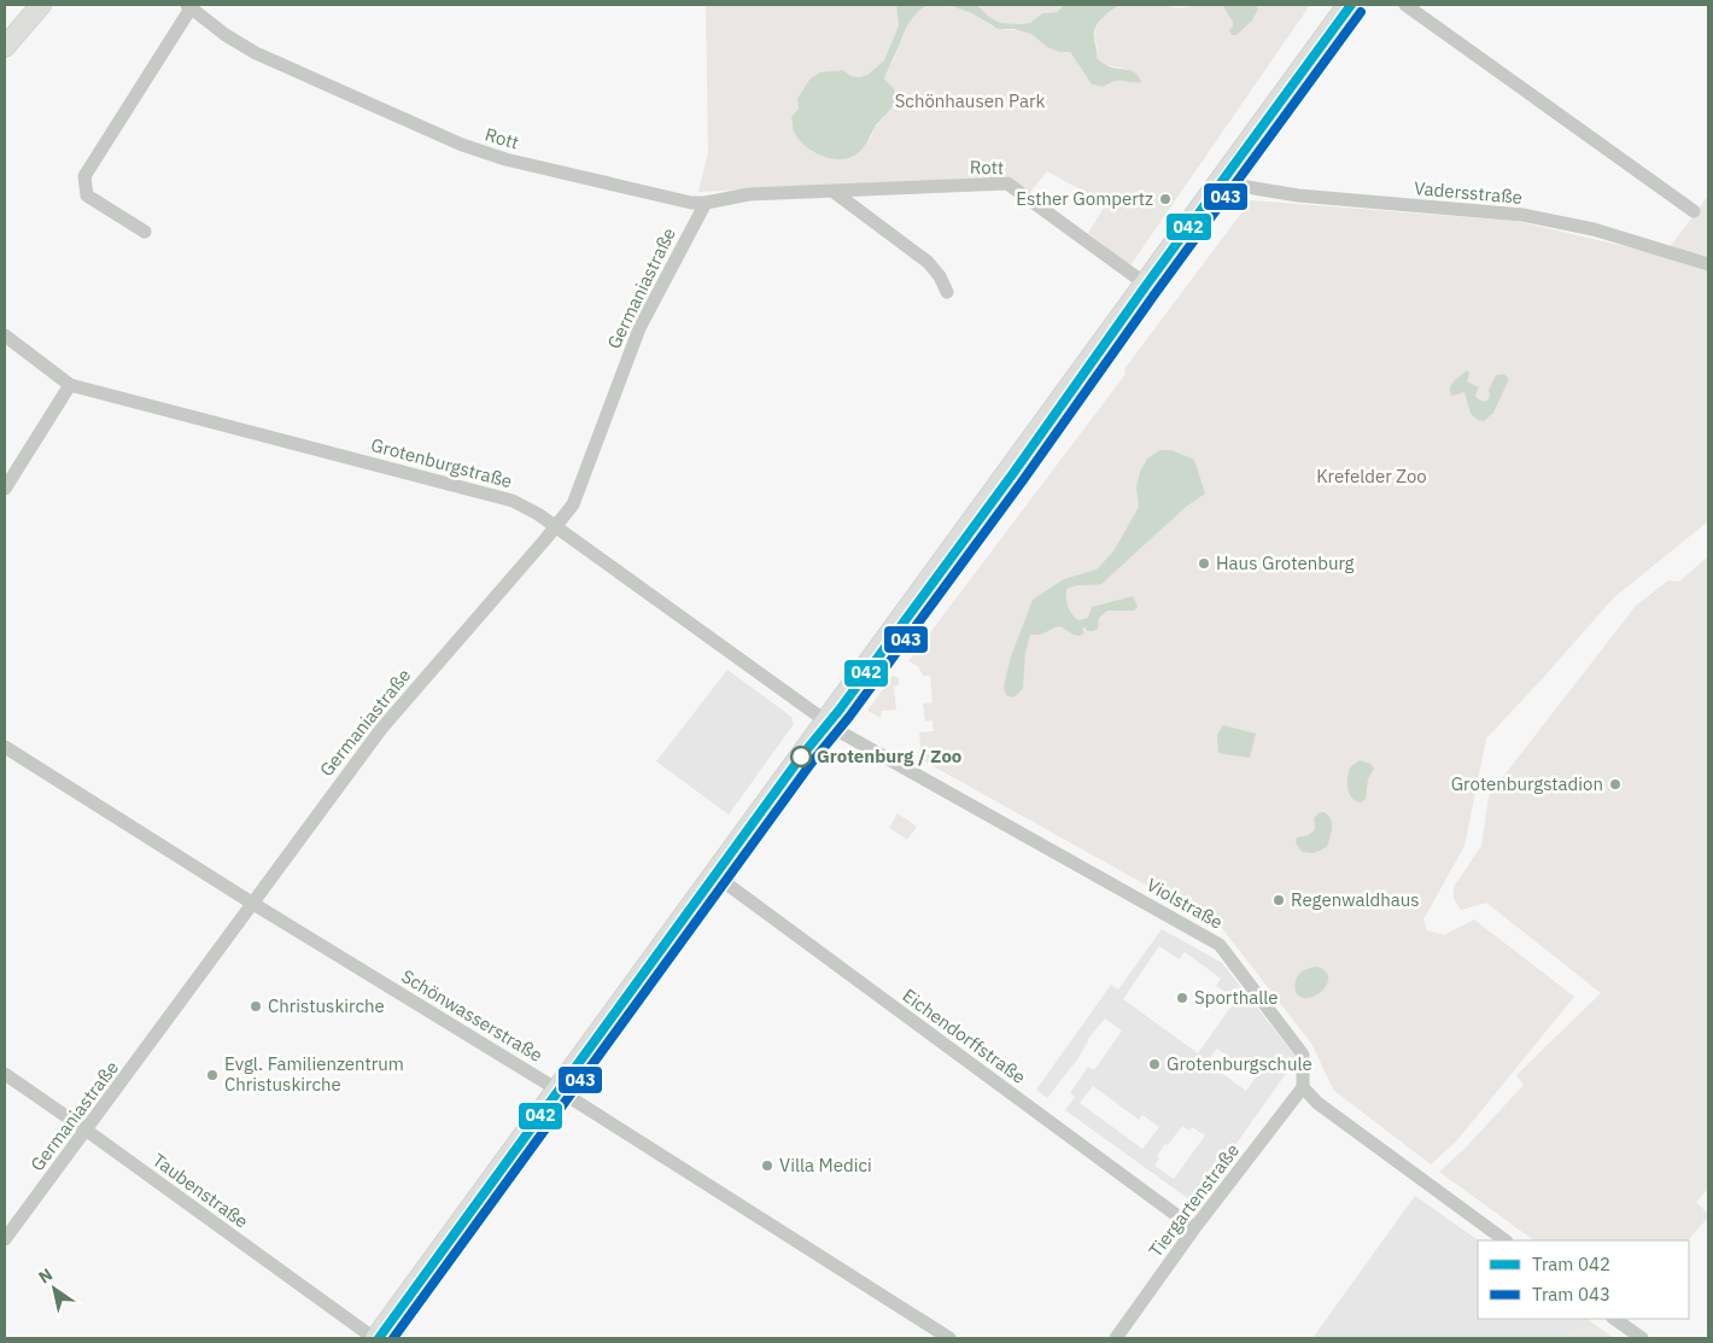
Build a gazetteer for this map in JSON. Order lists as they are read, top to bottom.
{
  "streets": {
    "street": [
      "Rott",
      "Vadersstraße",
      "Germaniastraße",
      "Grotenburgstraße",
      "Violstraße",
      "Schönwasserstraße",
      "Eichendorffstraße",
      "Taubenstraße",
      "Tiergartenstraße"
    ]
  },
  "crossings": [
    ["Rott", "Germaniastraße"],
    ["Germaniastraße", "Grotenburgstraße"],
    ["Germaniastraße", "Schönwasserstraße"],
    ["Germaniastraße", "Taubenstraße"],
    ["Grotenburgstraße", "Violstraße"],
    ["Violstraße", "Tiergartenstraße"],
    ["Eichendorffstraße", "Tiergartenstraße"]
  ],
  "parks": ["Schönhausen Park", "Krefelder Zoo"],
  "places": [
    "Esther Gompertz",
    "Haus Grotenburg",
    "Grotenburg / Zoo",
    "Grotenburgstadion",
    "Regenwaldhaus",
    "Sporthalle",
    "Christuskirche",
    "Grotenburgschule",
    "Evgl. Familienzentrum Christuskirche",
    "Villa Medici"
  ],
  "lines": ["tram line 042", "tram line 043"],
  "legend": ["Tram 042", "Tram 043"],
  "north": "top left"
}
